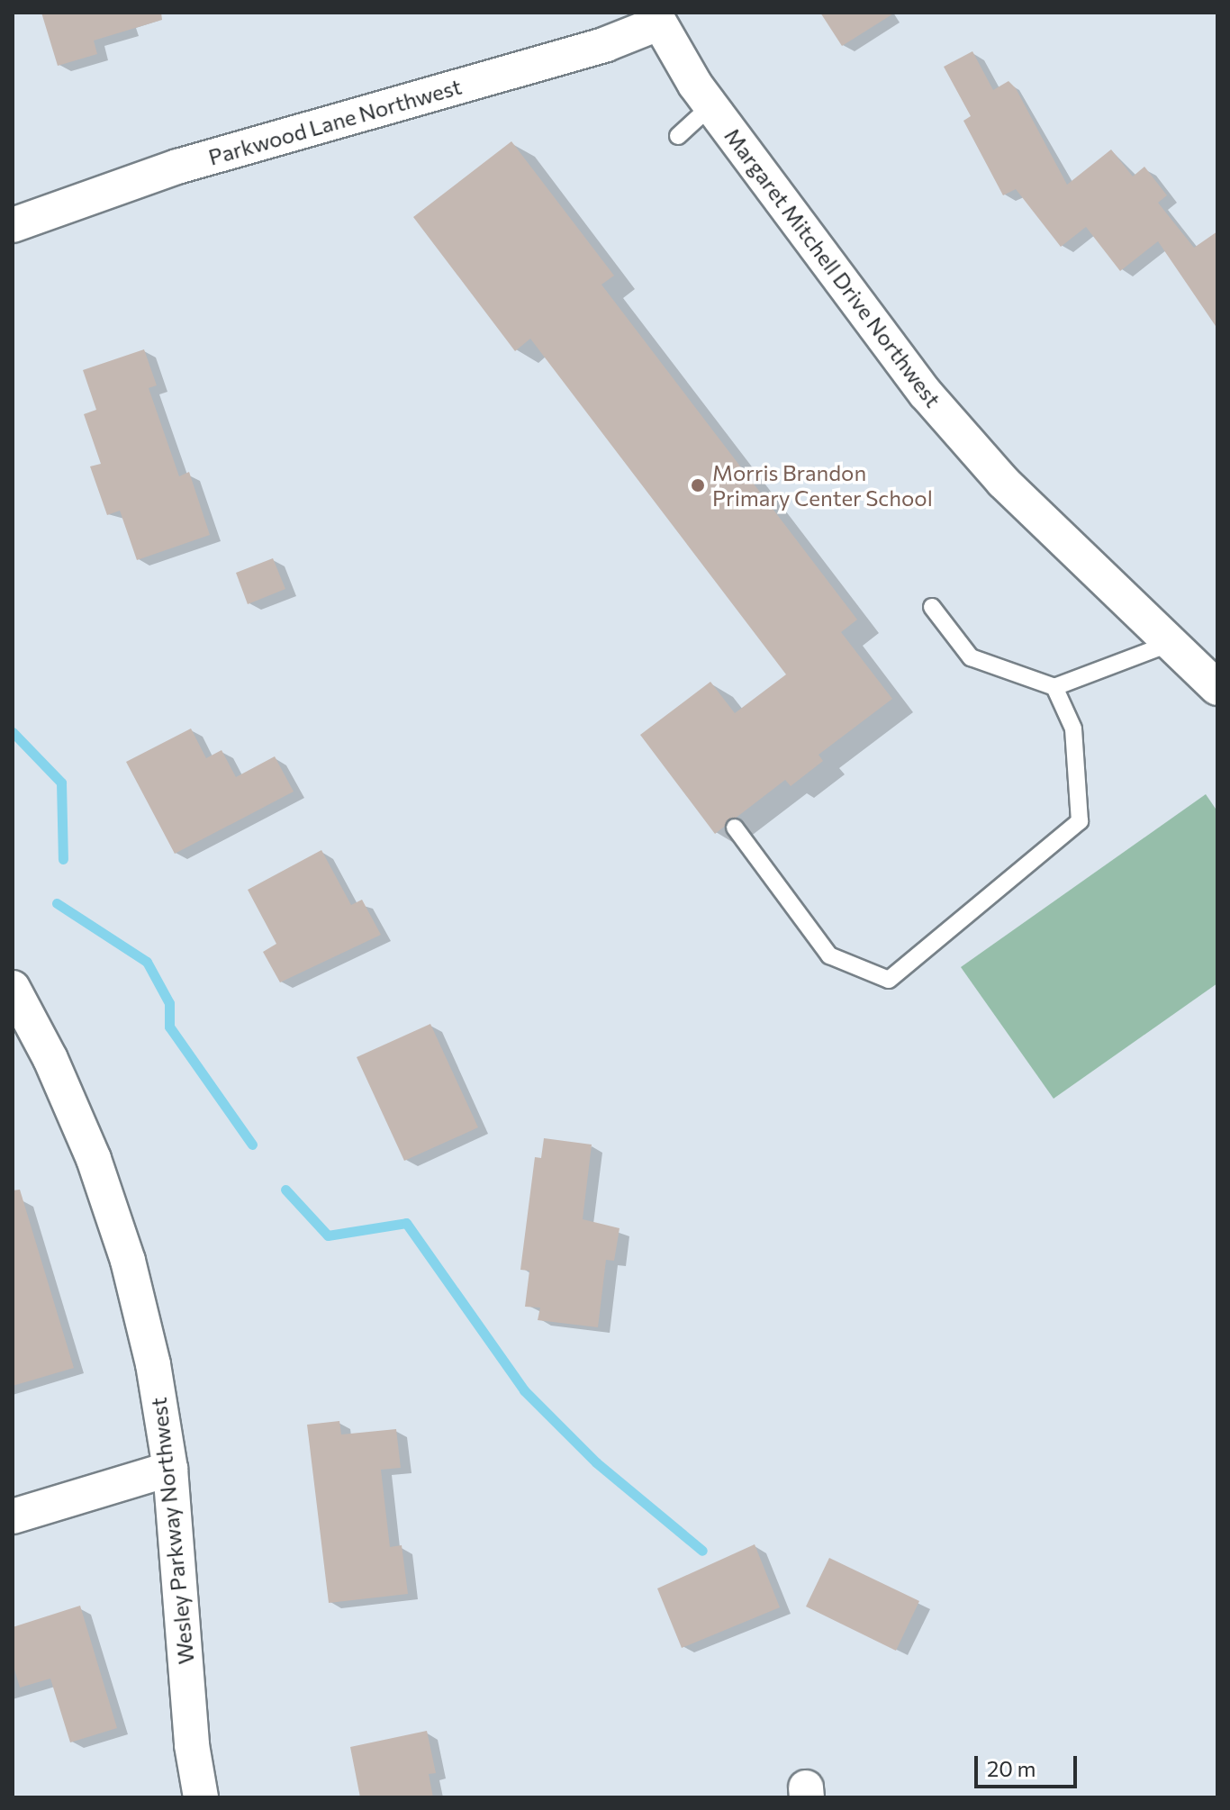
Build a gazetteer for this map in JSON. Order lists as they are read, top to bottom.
{
  "streets": {
    "street": ["Parkwood Lane Northwest", "Margaret Mitchell Drive Northwest", "Wesley Parkway Northwest"]
  },
  "crossings": [
    ["Parkwood Lane Northwest", "Margaret Mitchell Drive Northwest"]
  ],
  "places": ["Morris Brandon Primary Center School"],
  "scale_bar": "20 m"
}
